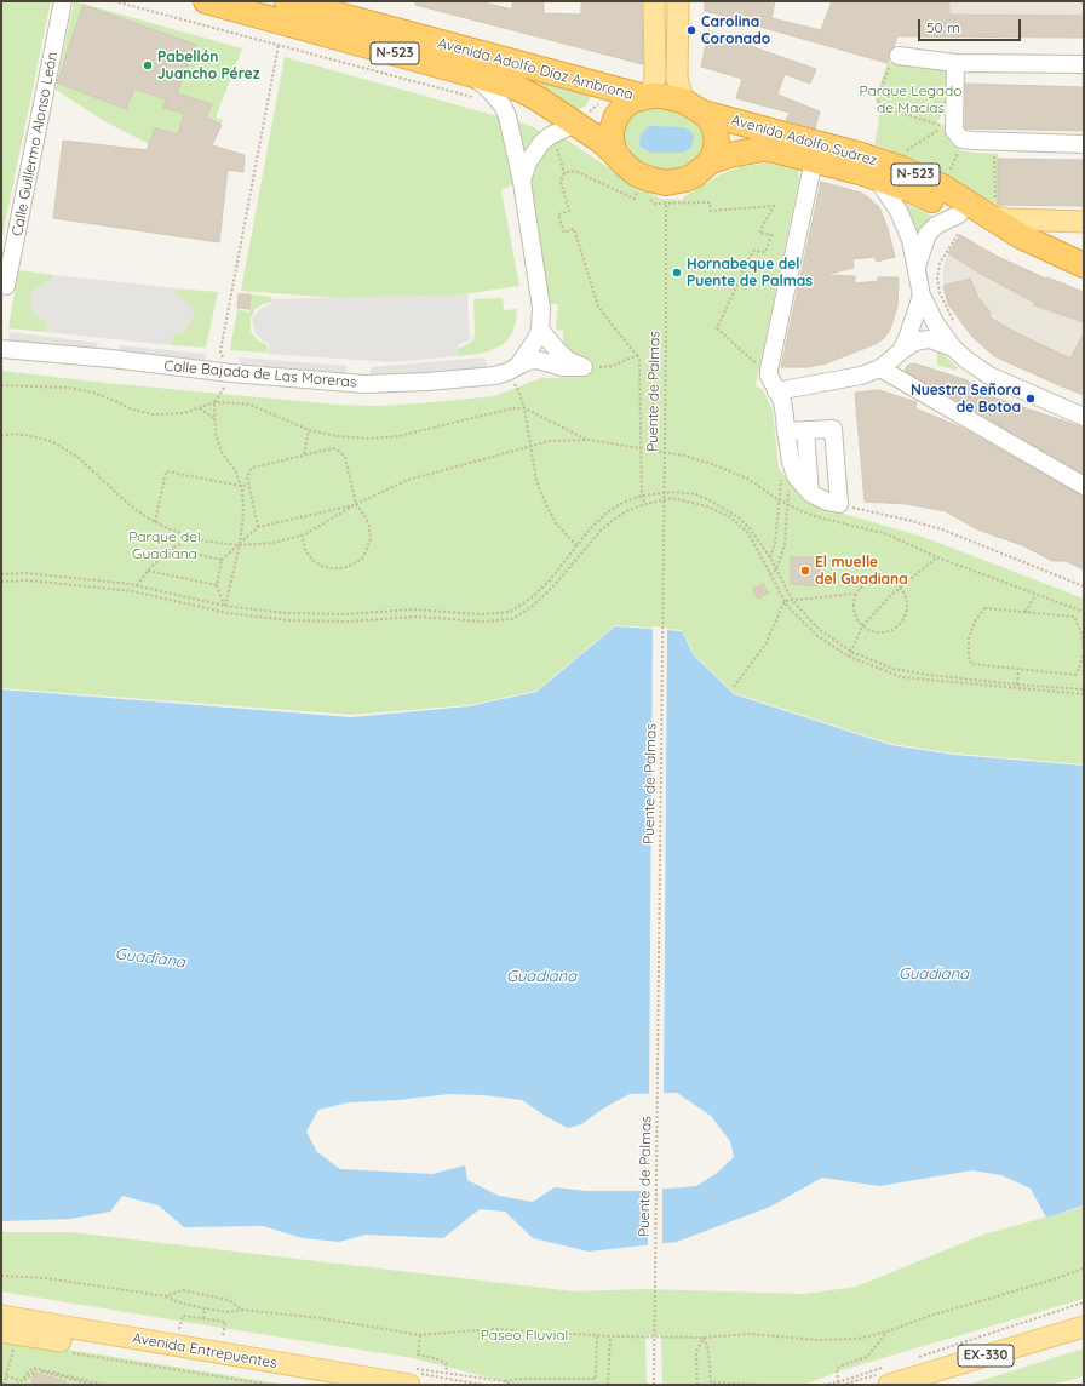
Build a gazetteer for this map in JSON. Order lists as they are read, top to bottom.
{
  "streets": {
    "highway": ["N-523", "Avenida Adolfo Díaz Ambrona", "Avenida Adolfo Suárez"],
    "main road": ["Avenida Entrepuentes", "EX-330"],
    "street": ["Calle Guillermo Alonso León", "Calle Bajada de Las Moreras"],
    "path": ["Puente de Palmas"]
  },
  "crossings": [
    ["N-523", "Avenida Adolfo Díaz Ambrona"],
    ["N-523", "Avenida Adolfo Suárez"],
    ["N-523", "Puente de Palmas"],
    ["Avenida Adolfo Díaz Ambrona", "Avenida Adolfo Suárez"],
    ["Avenida Adolfo Díaz Ambrona", "Puente de Palmas"],
    ["Avenida Adolfo Suárez", "Puente de Palmas"]
  ],
  "water": ["Guadiana"],
  "parks": ["Parque Legado de Macías", "Parque del Guadiana", "Paseo Fluvial"],
  "places": [
    "Carolina Coronado",
    "Pabellón Juancho Pérez",
    "Hornabeque del Puente de Palmas",
    "Nuestra Señora de Botoa",
    "El muelle del Guadiana"
  ],
  "scale_bar": "50 m"
}
